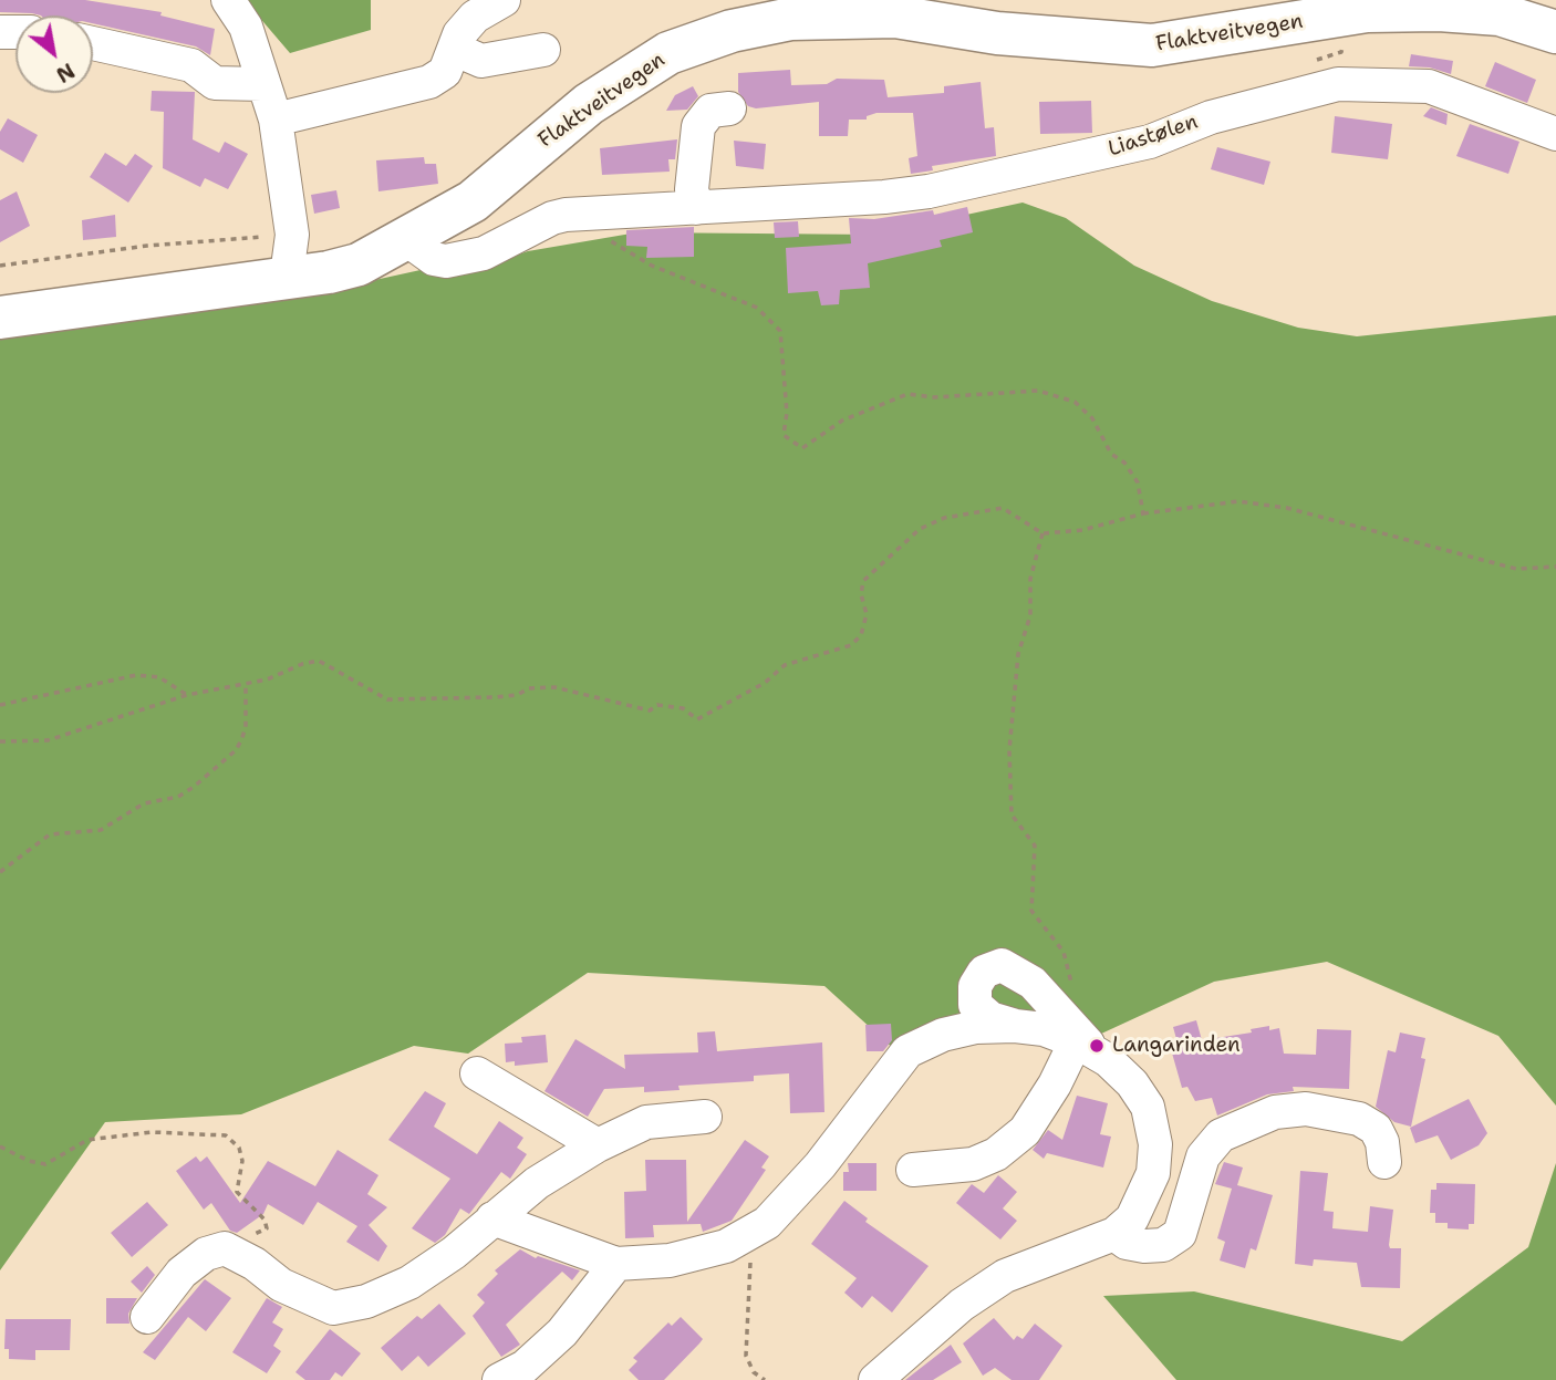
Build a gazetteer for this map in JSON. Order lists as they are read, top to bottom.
{
  "streets": {
    "main road": ["Flaktveitvegen"],
    "street": ["Liastølen"]
  },
  "crossings": [
    ["Flaktveitvegen", "Liastølen"]
  ],
  "places": ["Langarinden"],
  "north": "bottom right"
}
